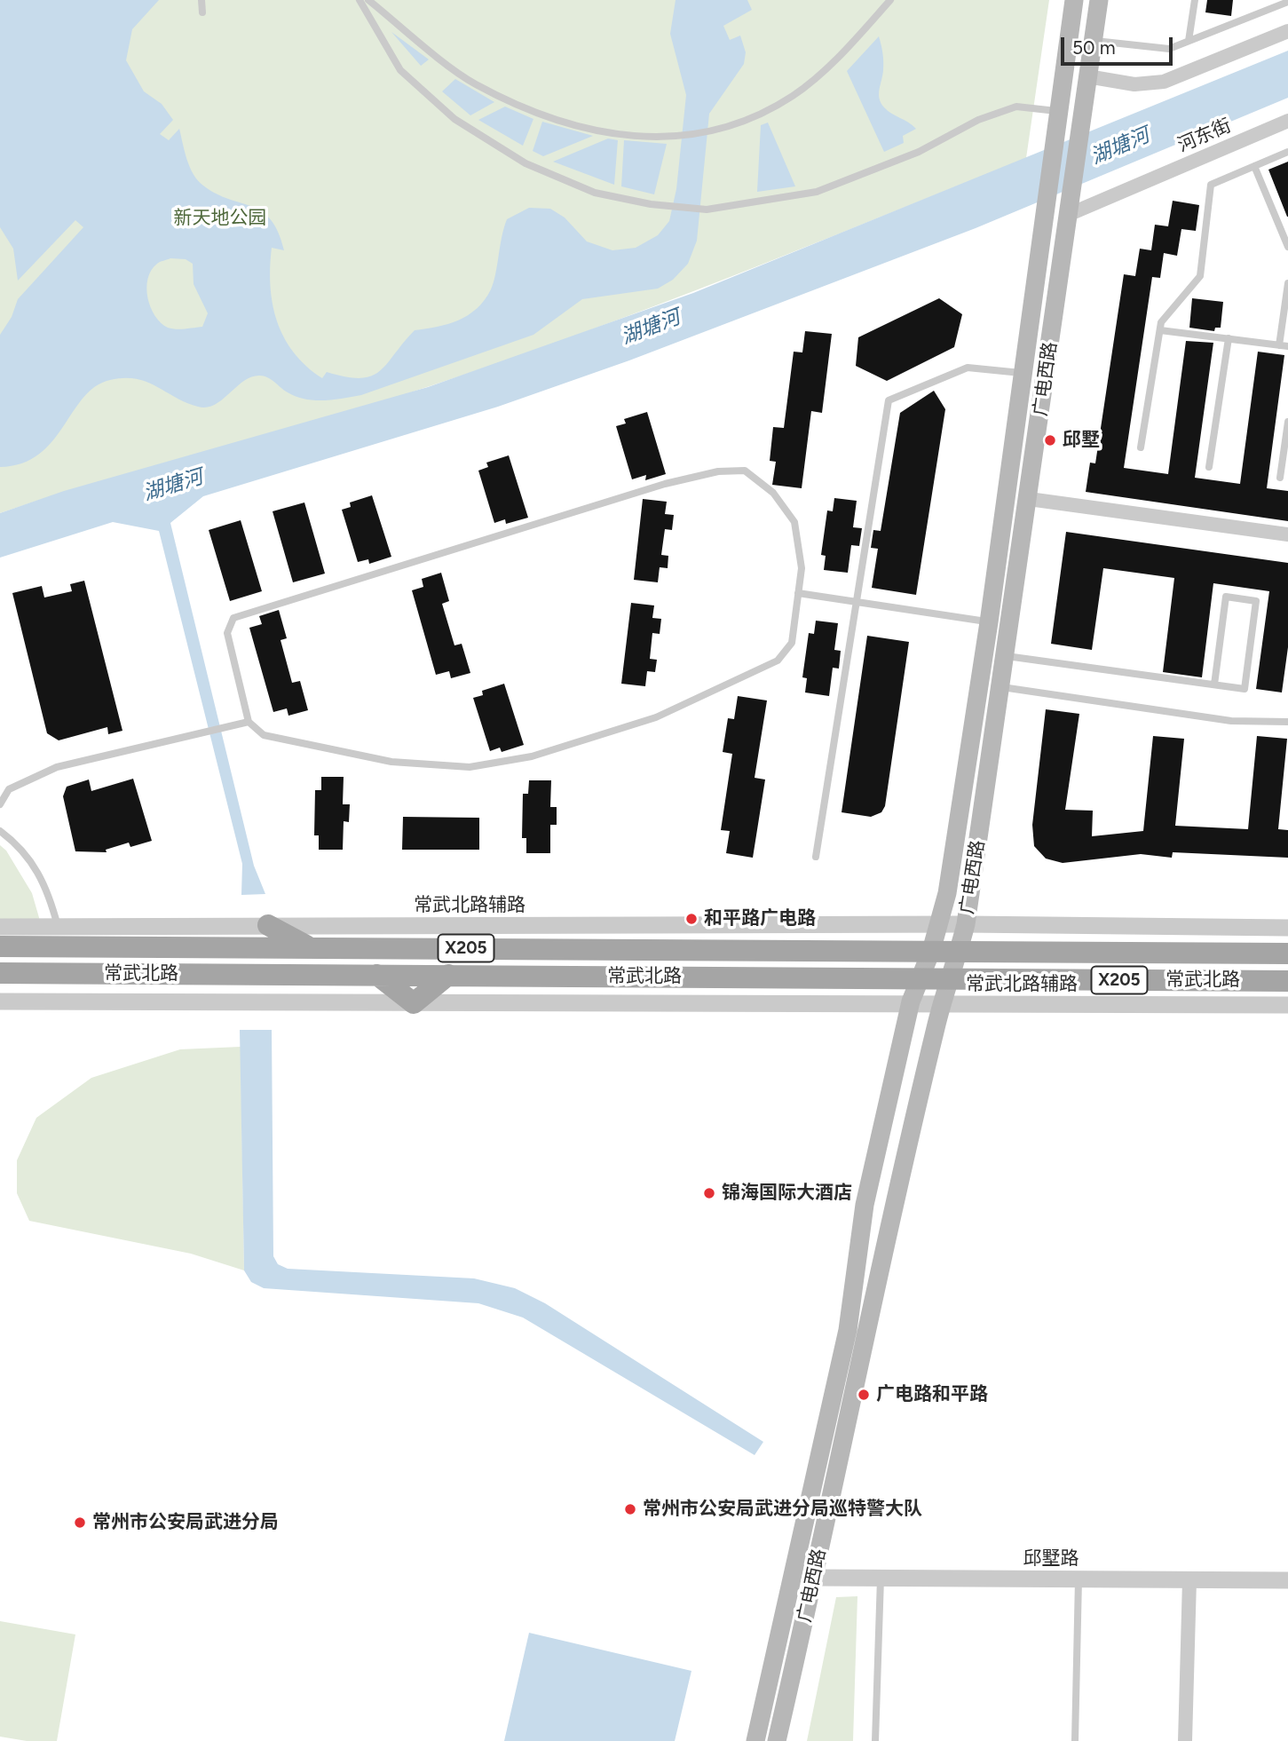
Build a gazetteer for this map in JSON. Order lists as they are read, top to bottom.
{
  "streets": {
    "main road": ["广电西路", "X205", "常武北路"],
    "street": ["河东街", "常武北路辅路", "邱墅路"]
  },
  "crossings": [
    ["河东街", "广电西路"],
    ["广电西路", "常武北路辅路"],
    ["广电西路", "常武北路"],
    ["广电西路", "邱墅路"]
  ],
  "water": ["湖塘河"],
  "parks": ["新天地公园"],
  "places": [
    "邱墅",
    "和平路广电路",
    "锦海国际大酒店",
    "广电路和平路",
    "常州市公安局武进分局巡特警大队",
    "常州市公安局武进分局"
  ],
  "scale_bar": "50 m"
}
